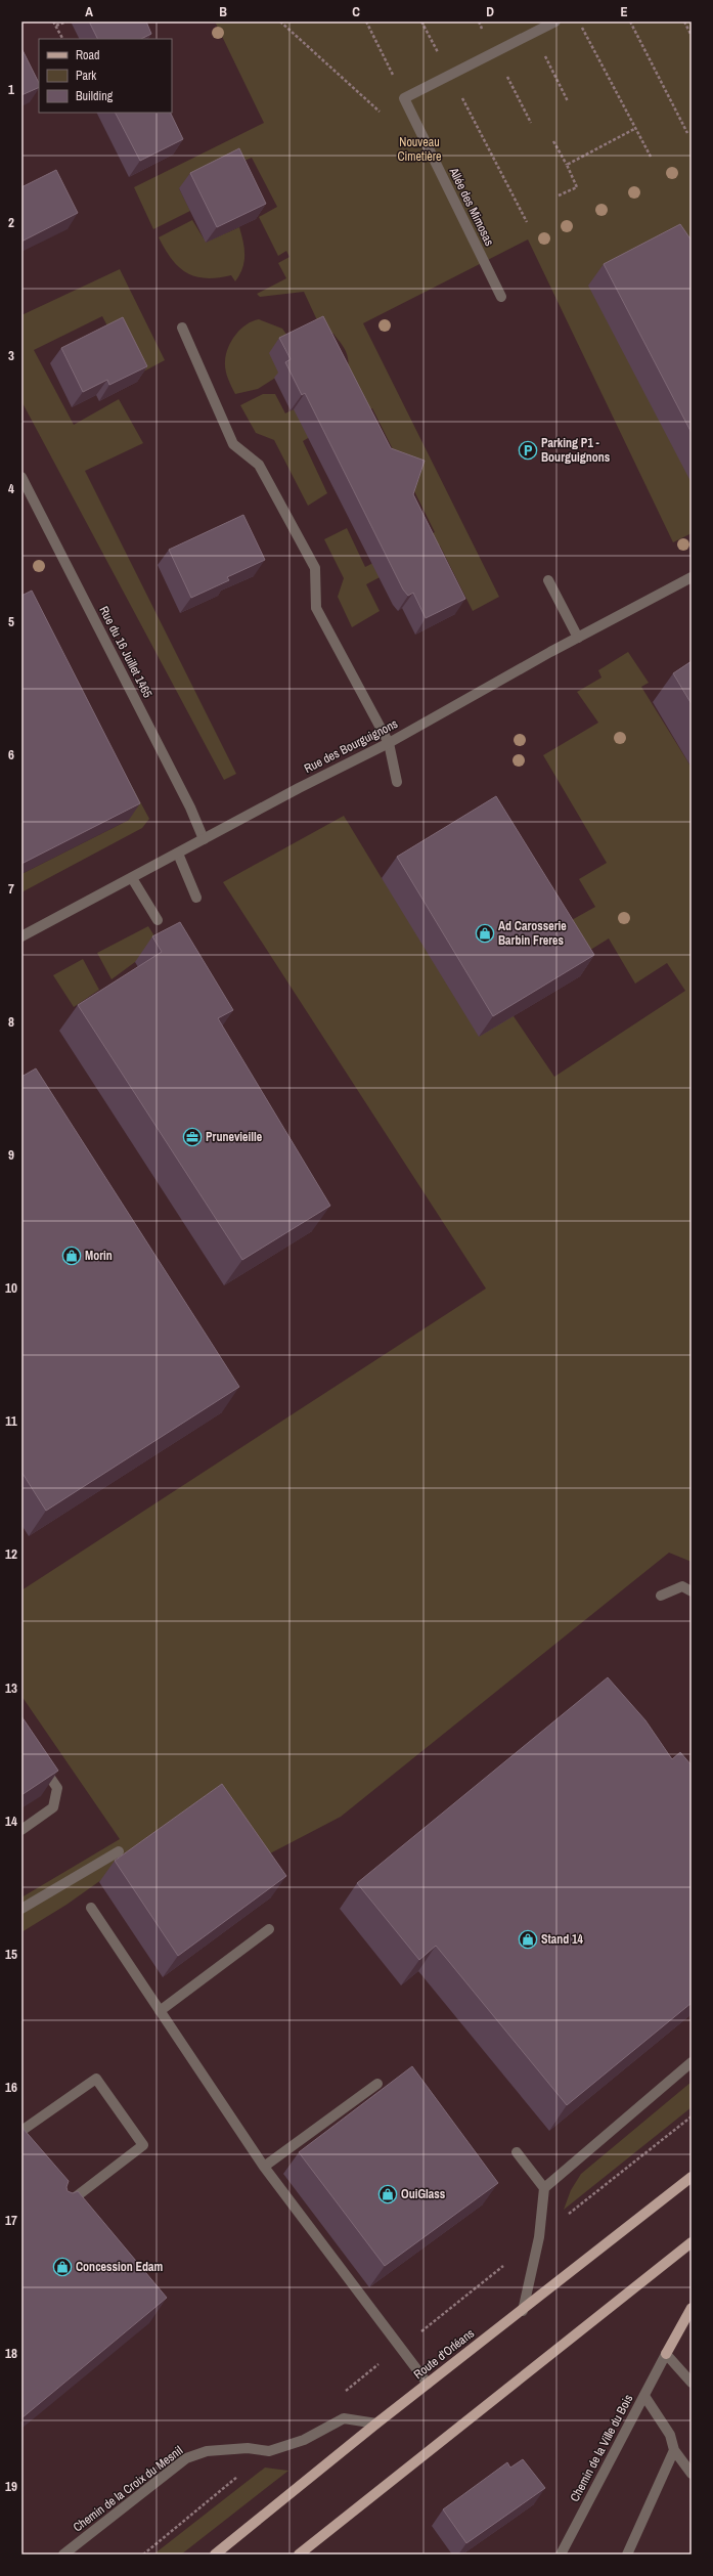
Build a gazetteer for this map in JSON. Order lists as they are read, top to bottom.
{
  "streets": {
    "main road": ["Route d'Orléans"],
    "street": [
      "Allée des Mimosas",
      "Rue du 16 Juillet 1465",
      "Rue des Bourguignons",
      "Chemin de la Ville du Bois",
      "Chemin de la Croix du Mesnil"
    ]
  },
  "crossings": [
    ["Rue du 16 Juillet 1465", "Rue des Bourguignons"],
    ["Route d'Orléans", "Chemin de la Croix du Mesnil"]
  ],
  "parks": ["Nouveau Cimetière"],
  "places": {
    "parking": ["Parking P1 - Bourguignons"],
    "shop": [
      "Ad Carosserie Barbin Freres",
      "Morin",
      "Stand 14",
      "OuiGlass",
      "Concession Edam"
    ],
    "office": ["Prunevieille"]
  },
  "legend": ["Road", "Park", "Building"],
  "grid": {
    "columns": [
      "A",
      "B",
      "C",
      "D",
      "E"
    ],
    "rows": [
      "1",
      "2",
      "3",
      "4",
      "5",
      "6",
      "7",
      "8",
      "9",
      "10",
      "11",
      "12",
      "13",
      "14",
      "15",
      "16",
      "17",
      "18",
      "19"
    ]
  }
}
